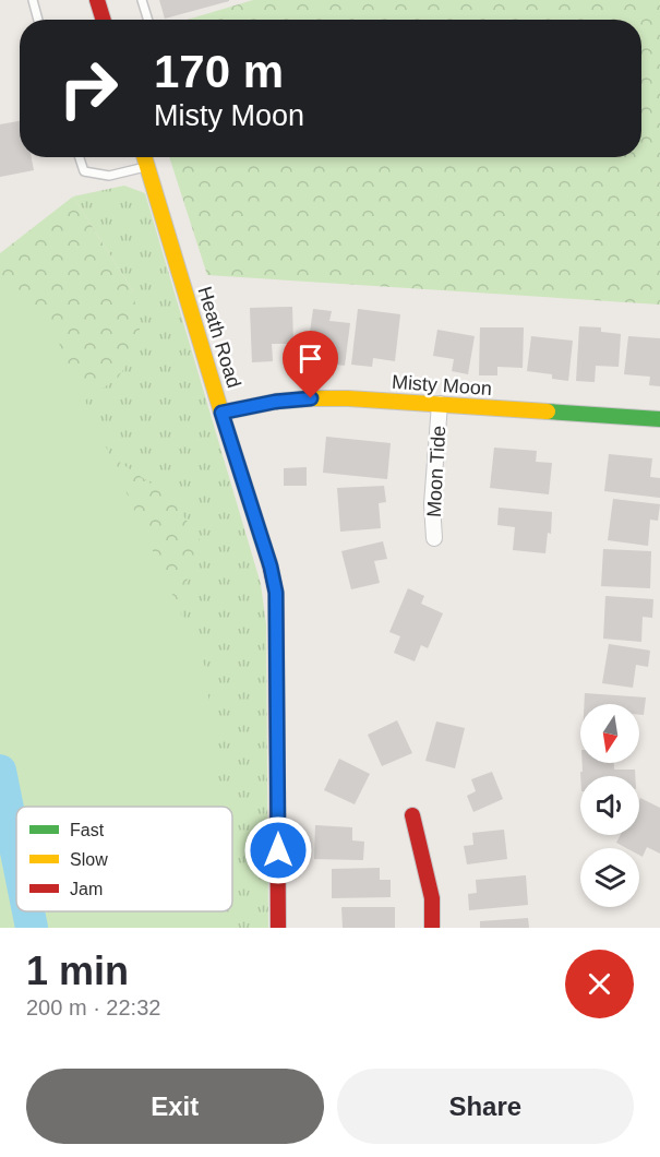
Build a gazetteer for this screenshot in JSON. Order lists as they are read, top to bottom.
{
  "streets": {
    "street": ["Heath Road", "Misty Moon", "Moon Tide"]
  },
  "crossings": [
    ["Heath Road", "Misty Moon"],
    ["Misty Moon", "Moon Tide"]
  ],
  "legend": ["Fast", "Slow", "Jam"],
  "north": "bottom",
  "page": {
    "turn": ["170 m", "Misty Moon"],
    "heading": ["1 min", "200 m · 22:32"],
    "buttons": ["Exit", "Share"]
  }
}
